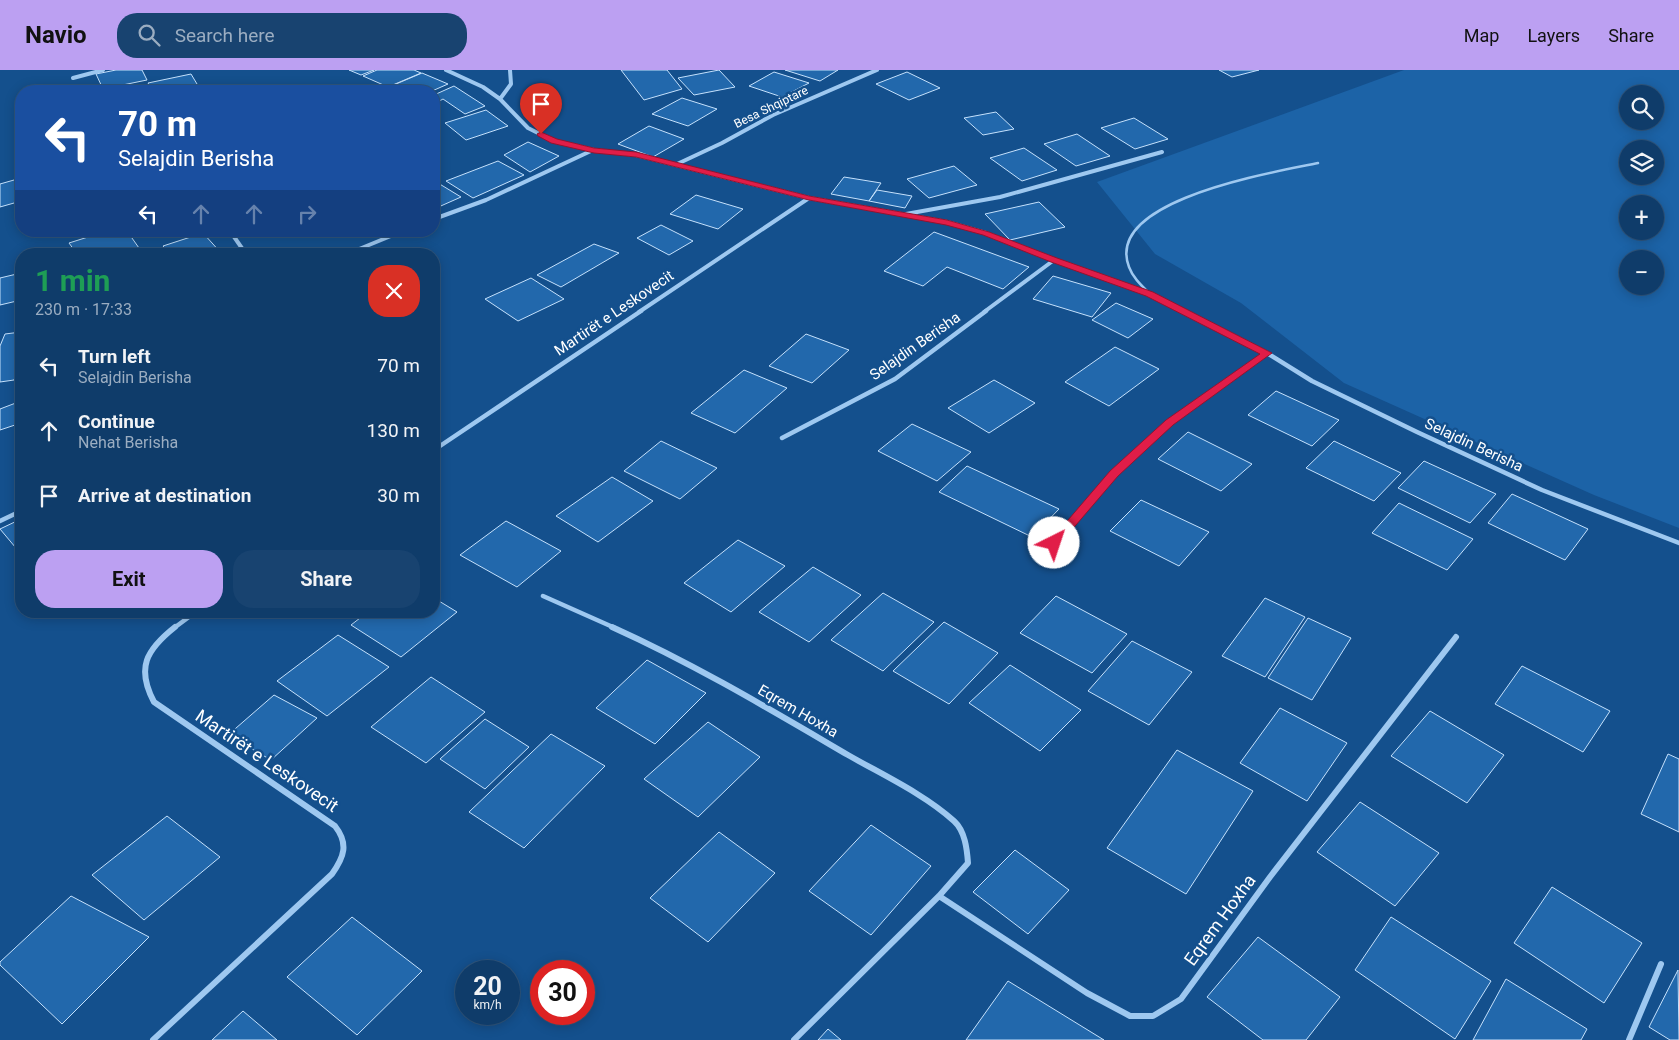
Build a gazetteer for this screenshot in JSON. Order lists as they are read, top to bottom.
{
  "streets": {
    "street": [
      "Besa Shqiptare",
      "Martirët e Leskovecit",
      "Selajdin Berisha",
      "Eqrem Hoxha"
    ]
  },
  "crossings": [
    ["Besa Shqiptare", "Selajdin Berisha"],
    ["Martirët e Leskovecit", "Selajdin Berisha"]
  ],
  "page": {
    "header": "Navio",
    "search": "Search here",
    "nav": ["Map", "Layers", "Share"],
    "map_buttons": ["+", "−"],
    "turn": ["70 m", "Selajdin Berisha"],
    "heading": ["1 min", "230 m · 17:33"],
    "list": [
      {
        "name": "Turn left",
        "note": "Selajdin Berisha",
        "value": "70 m"
      },
      {
        "name": "Continue",
        "note": "Nehat Berisha",
        "value": "130 m"
      },
      {
        "name": "Arrive at destination",
        "value": "30 m"
      }
    ],
    "buttons": ["Exit", "Share"],
    "speed": "20 km/h",
    "limit": "30"
  }
}
